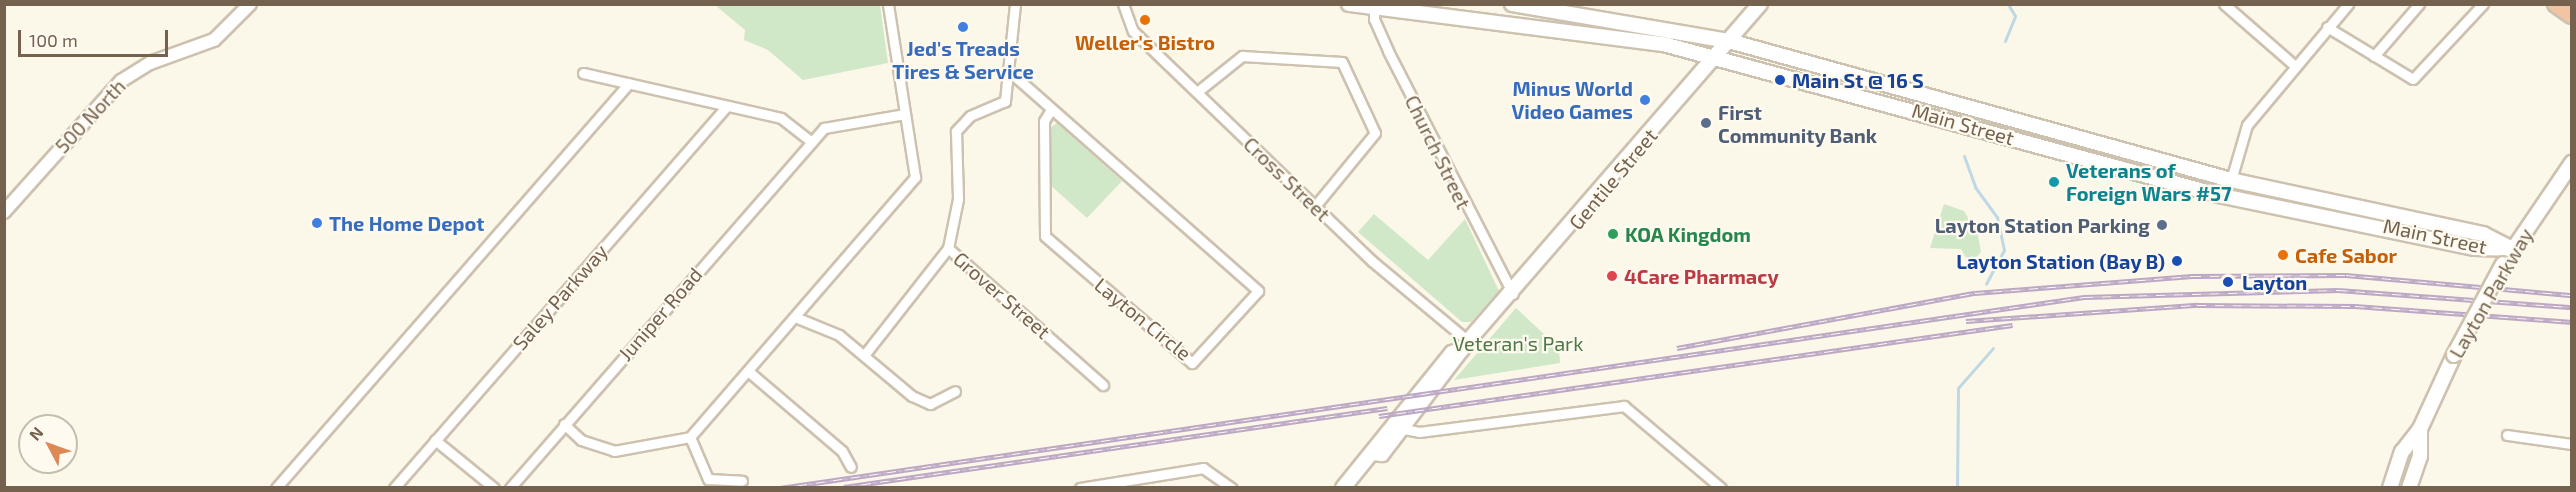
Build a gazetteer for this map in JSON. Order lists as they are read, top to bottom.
{
  "streets": {
    "main road": ["Main Street", "Gentile Street", "Layton Parkway"],
    "street": [
      "500 North",
      "Church Street",
      "Cross Street",
      "Grover Street",
      "Saley Parkway",
      "Juniper Road",
      "Layton Circle"
    ]
  },
  "crossings": [
    ["Main Street", "Church Street"],
    ["Main Street", "Gentile Street"],
    ["Main Street", "Layton Parkway"],
    ["Church Street", "Gentile Street"],
    ["Cross Street", "Gentile Street"],
    ["Grover Street", "Layton Circle"]
  ],
  "parks": ["Veteran's Park"],
  "places": [
    "Weller's Bistro",
    "Jed's Treads Tires & Service",
    "Main St @ 16 S",
    "Minus World Video Games",
    "First Community Bank",
    "Veterans of Foreign Wars #57",
    "The Home Depot",
    "Layton Station Parking",
    "KOA Kingdom",
    "Cafe Sabor",
    "Layton Station (Bay B)",
    "4Care Pharmacy",
    "Layton"
  ],
  "scale_bar": "100 m",
  "north": "top left"
}
